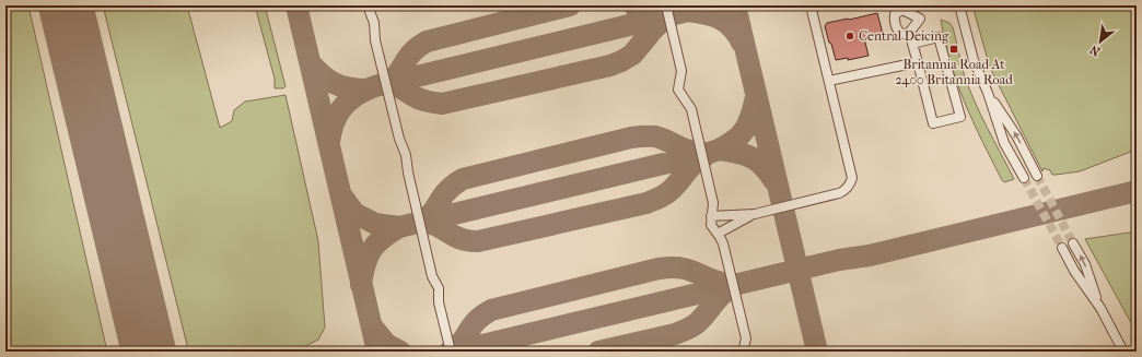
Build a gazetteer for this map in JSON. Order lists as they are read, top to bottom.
{
  "places": {
    "other": ["Central Deicing"],
    "transit": ["Britannia Road At 2400 Britannia Road"]
  },
  "north": "bottom left"
}
